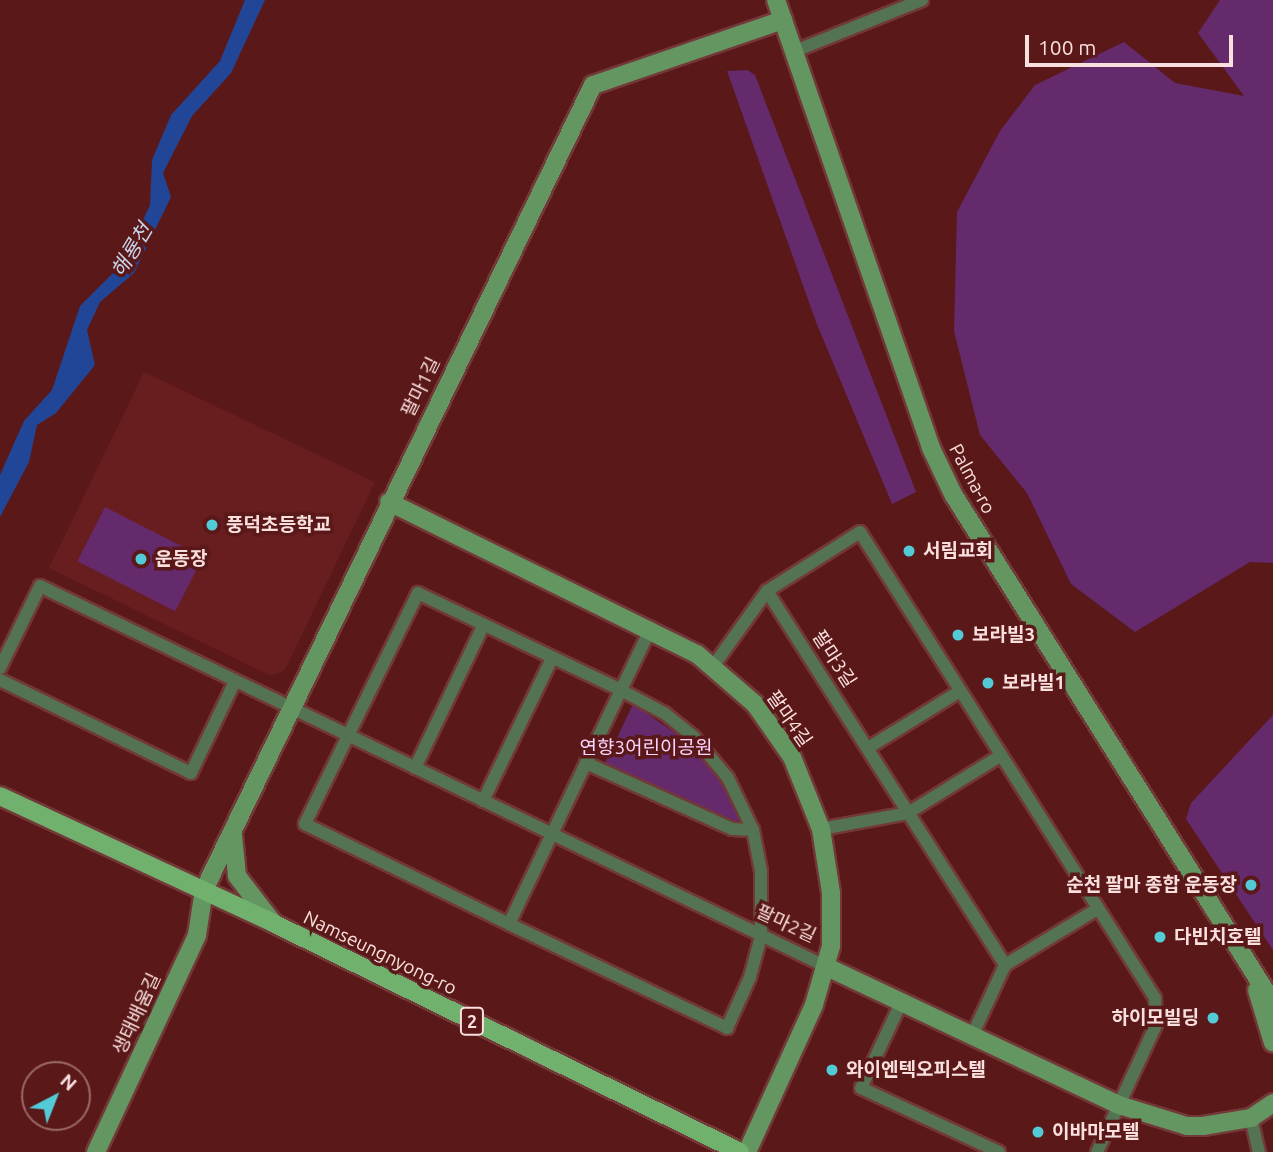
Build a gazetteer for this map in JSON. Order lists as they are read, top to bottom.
{
  "streets": {
    "main road": ["Namseungnyong-ro", "2"],
    "street": [
      "팔마1길",
      "Palma-ro",
      "팔마3길",
      "팔마4길",
      "팔마2길",
      "생태배움길"
    ]
  },
  "crossings": [
    ["팔마1길", "Palma-ro"],
    ["팔마1길", "팔마4길"],
    ["팔마1길", "팔마2길"],
    ["팔마1길", "Namseungnyong-ro"],
    ["팔마1길", "생태배움길"],
    ["팔마4길", "팔마2길"],
    ["Namseungnyong-ro", "생태배움길"]
  ],
  "water": ["해룡천"],
  "parks": ["연향3어린이공원"],
  "places": [
    "풍덕초등학교",
    "서림교회",
    "운동장",
    "보라빌3",
    "보라빌1",
    "순천 팔마 종합 운동장",
    "다빈치호텔",
    "하이모빌딩",
    "와이엔텍오피스텔",
    "이바마모텔"
  ],
  "scale_bar": "100 m",
  "north": "top right"
}
